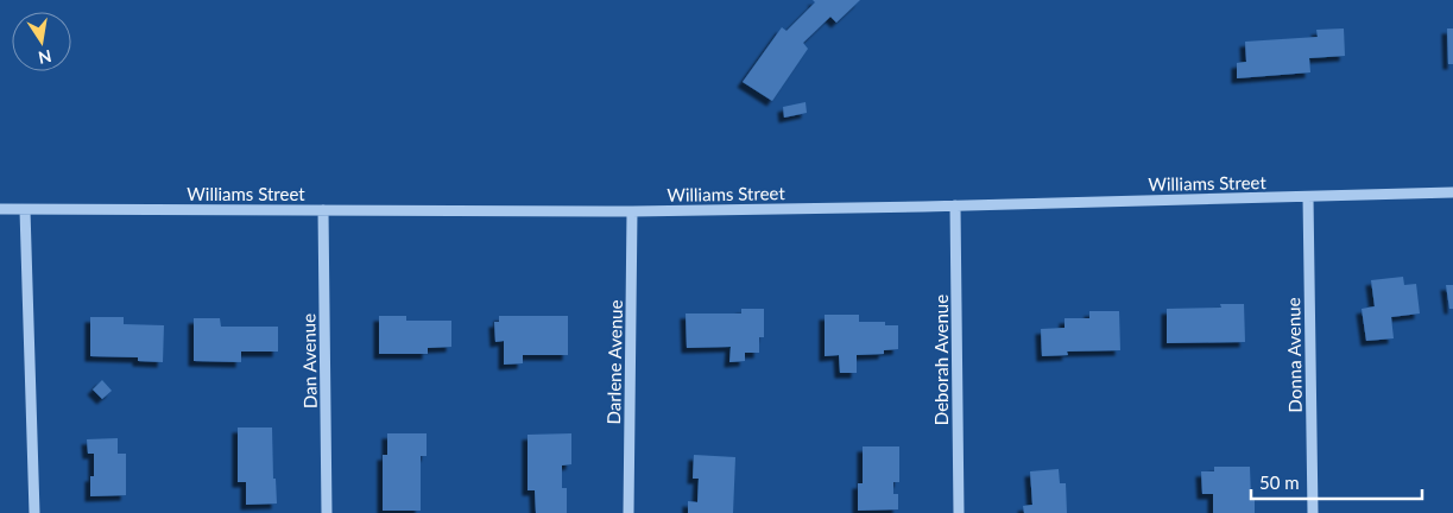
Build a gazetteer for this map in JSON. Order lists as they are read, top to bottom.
{
  "streets": {
    "street": [
      "Williams Street",
      "Donna Avenue",
      "Deborah Avenue",
      "Dan Avenue",
      "Darlene Avenue"
    ]
  },
  "crossings": [
    ["Williams Street", "Donna Avenue"],
    ["Williams Street", "Deborah Avenue"],
    ["Williams Street", "Dan Avenue"],
    ["Williams Street", "Darlene Avenue"]
  ],
  "scale_bar": "50 m",
  "north": "bottom"
}
